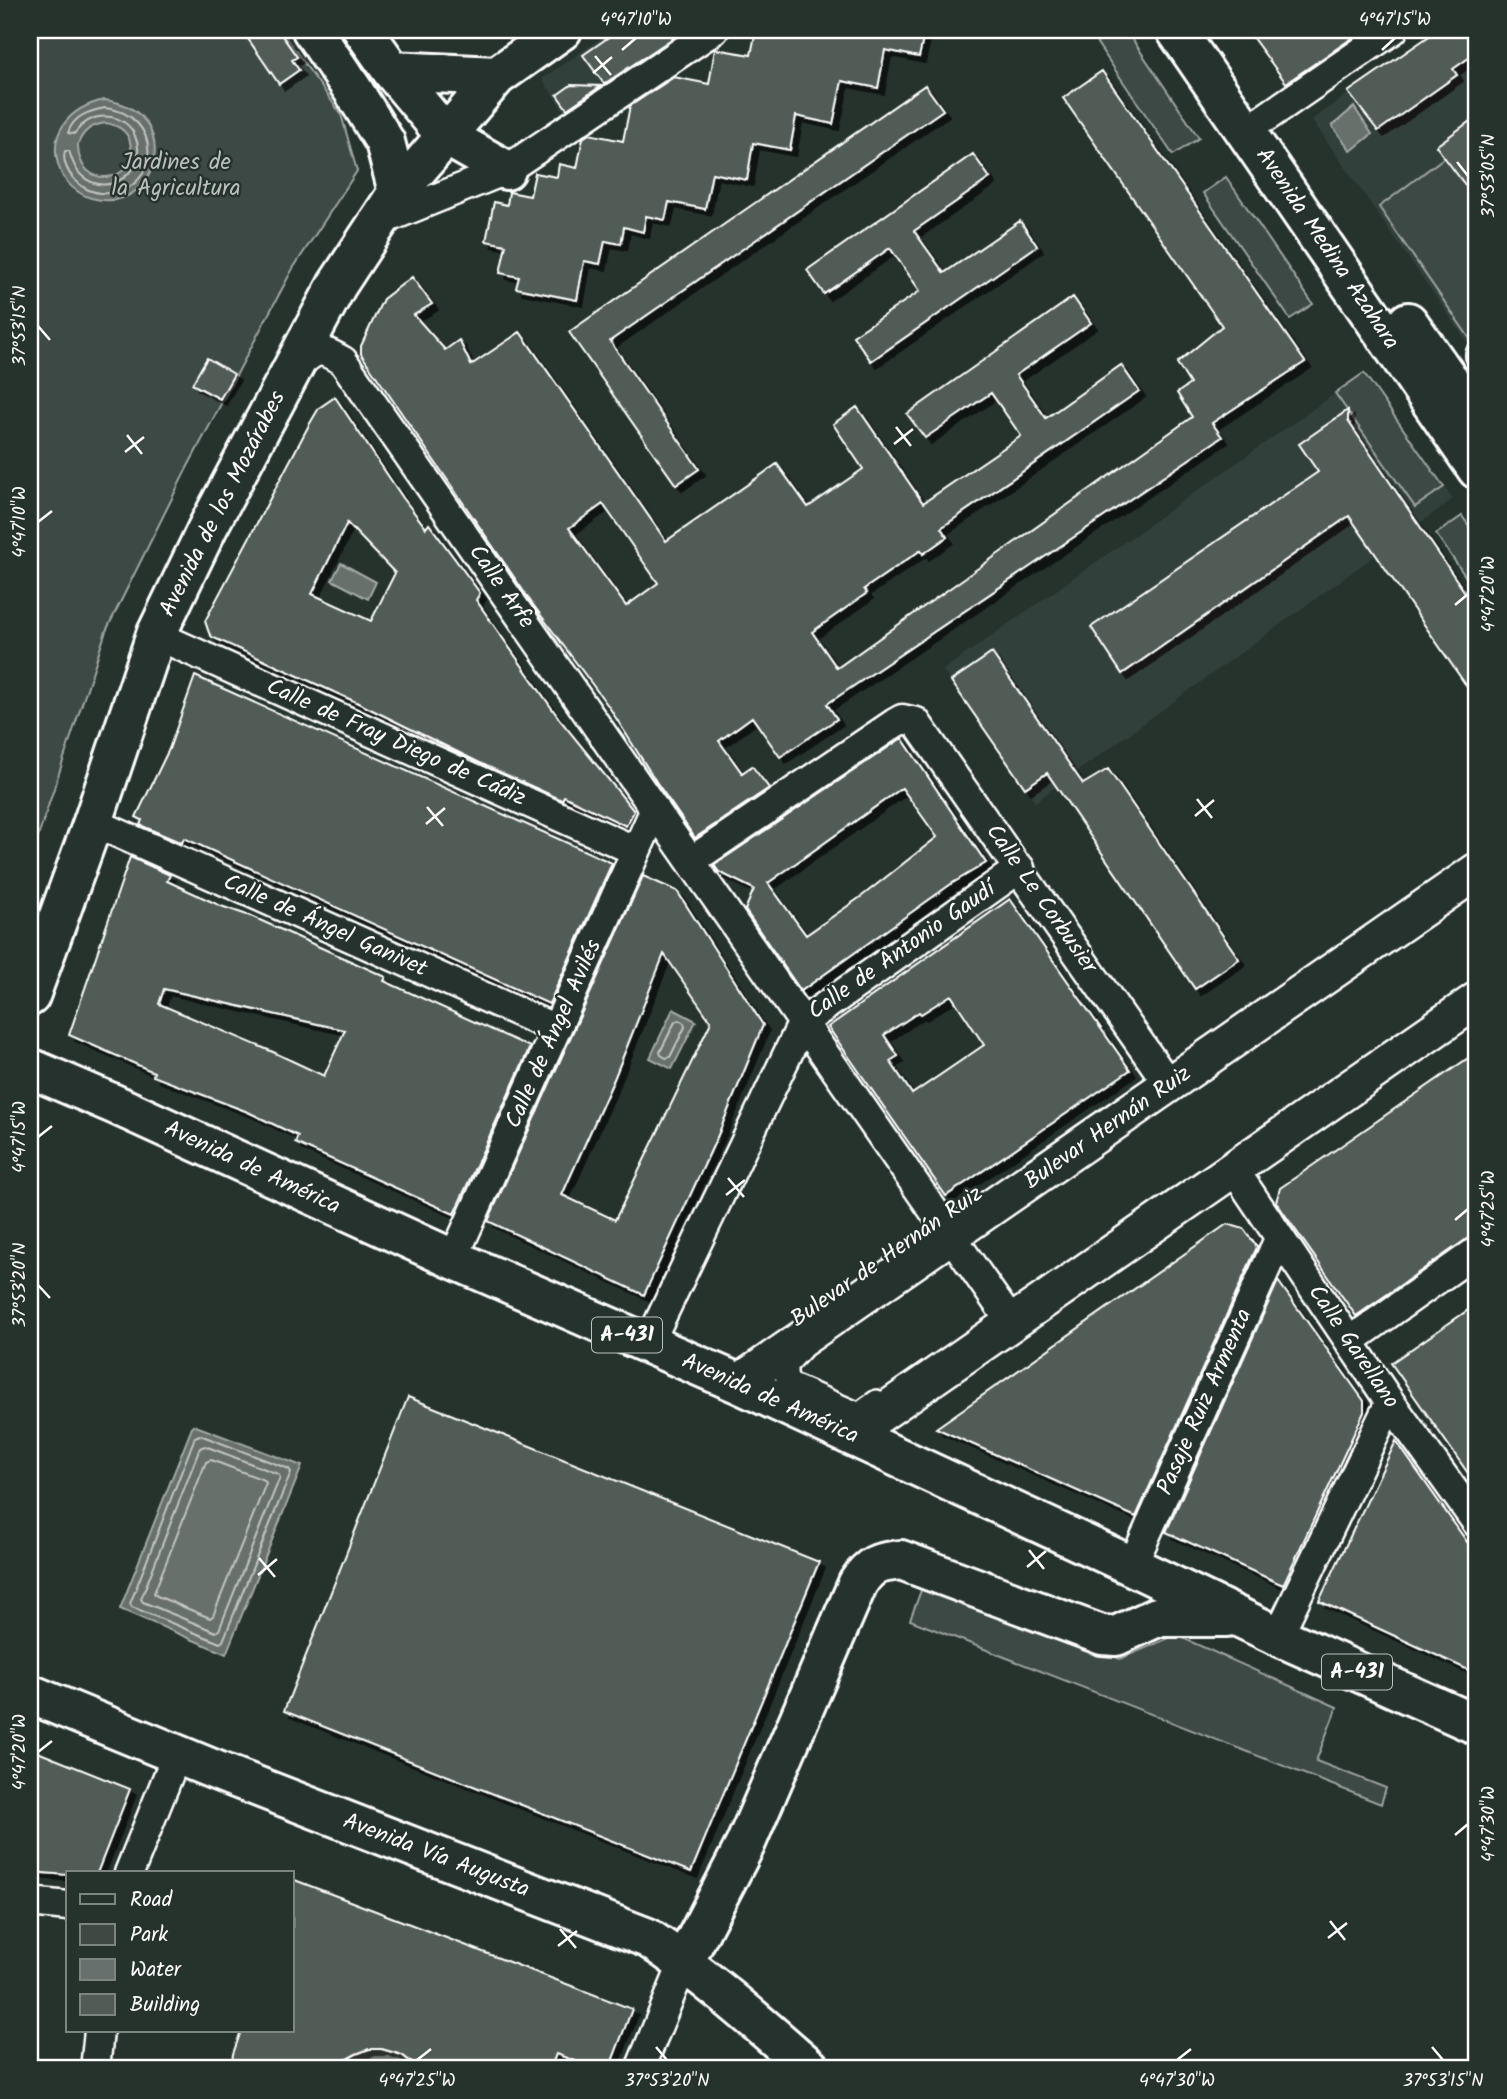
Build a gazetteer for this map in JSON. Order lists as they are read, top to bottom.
{
  "streets": {
    "main road": [
      "Avenida Medina Azahara",
      "Avenida de los Mozárabes",
      "Avenida de América",
      "A-431",
      "Avenida Vía Augusta"
    ],
    "street": [
      "Calle Arfe",
      "Calle de Fray Diego de Cádiz",
      "Calle Le Corbusier",
      "Calle de Ángel Ganivet",
      "Calle de Antonio Gaudí",
      "Calle de Ángel Avilés",
      "Bulevar Hernán Ruiz",
      "Bulevar de Hernán Ruiz",
      "Calle Garellano",
      "Pasaje Ruiz Armenta"
    ]
  },
  "crossings": [
    ["Avenida de los Mozárabes", "Calle Arfe"],
    ["Avenida de los Mozárabes", "Calle de Fray Diego de Cádiz"],
    ["Avenida de los Mozárabes", "Calle de Ángel Ganivet"],
    ["Calle Arfe", "Calle Le Corbusier"],
    ["Calle Arfe", "Calle de Antonio Gaudí"],
    ["Calle Arfe", "Calle de Ángel Avilés"],
    ["Calle Arfe", "Bulevar Hernán Ruiz"],
    ["Calle Arfe", "Bulevar de Hernán Ruiz"],
    ["Calle de Fray Diego de Cádiz", "Calle de Ángel Avilés"],
    ["Calle Le Corbusier", "Calle de Antonio Gaudí"],
    ["Calle Le Corbusier", "Bulevar Hernán Ruiz"],
    ["Calle de Ángel Ganivet", "Calle de Ángel Avilés"],
    ["Calle de Antonio Gaudí", "Avenida de América"],
    ["Calle de Ángel Avilés", "Avenida de América"],
    ["Bulevar Hernán Ruiz", "Avenida de América"],
    ["Bulevar Hernán Ruiz", "Bulevar de Hernán Ruiz"],
    ["Avenida de América", "Pasaje Ruiz Armenta"],
    ["Avenida de América", "Avenida Vía Augusta"],
    ["Calle Garellano", "Pasaje Ruiz Armenta"]
  ],
  "parks": ["Jardines de la Agricultura"],
  "legend": [
    "Road",
    "Park",
    "Water",
    "Building"
  ],
  "coordinates": [
    "4°47'10\"W",
    "4°47'15\"W",
    "37°53'05\"N",
    "37°53'15\"N",
    "4°47'20\"W",
    "4°47'25\"W",
    "37°53'20\"N",
    "4°47'30\"W"
  ]
}
